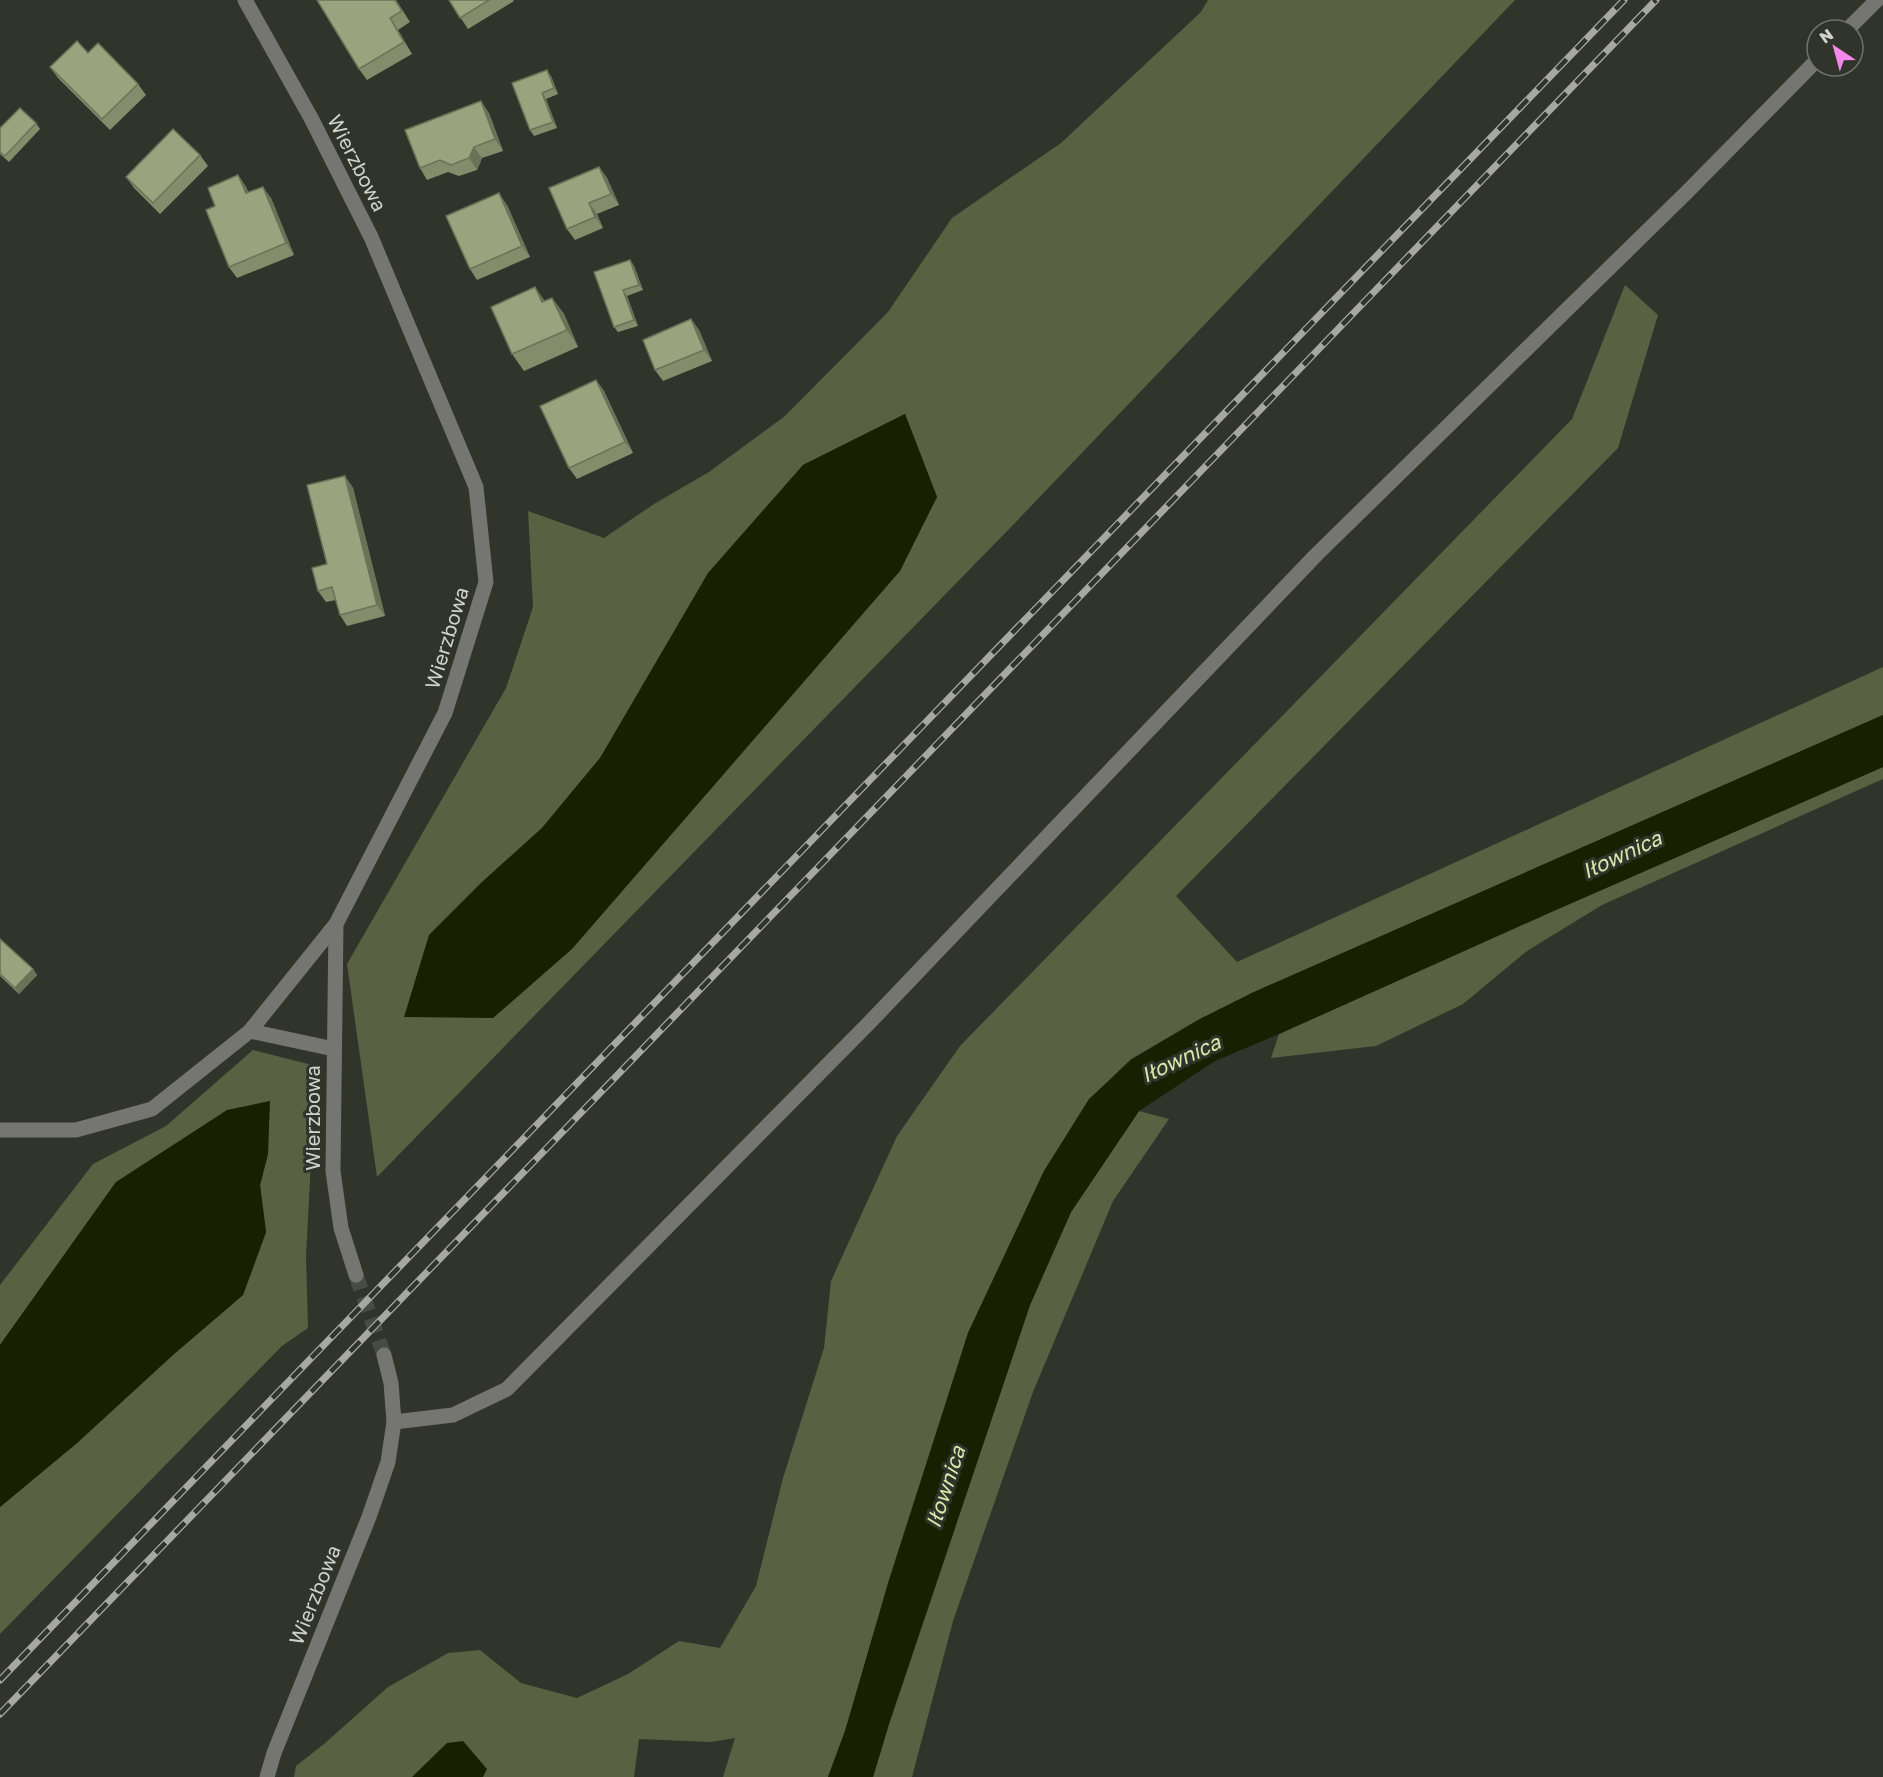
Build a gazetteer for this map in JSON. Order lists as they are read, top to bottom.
{
  "streets": {
    "street": ["Wierzbowa"]
  },
  "water": ["Iłownica"],
  "north": "top left"
}
